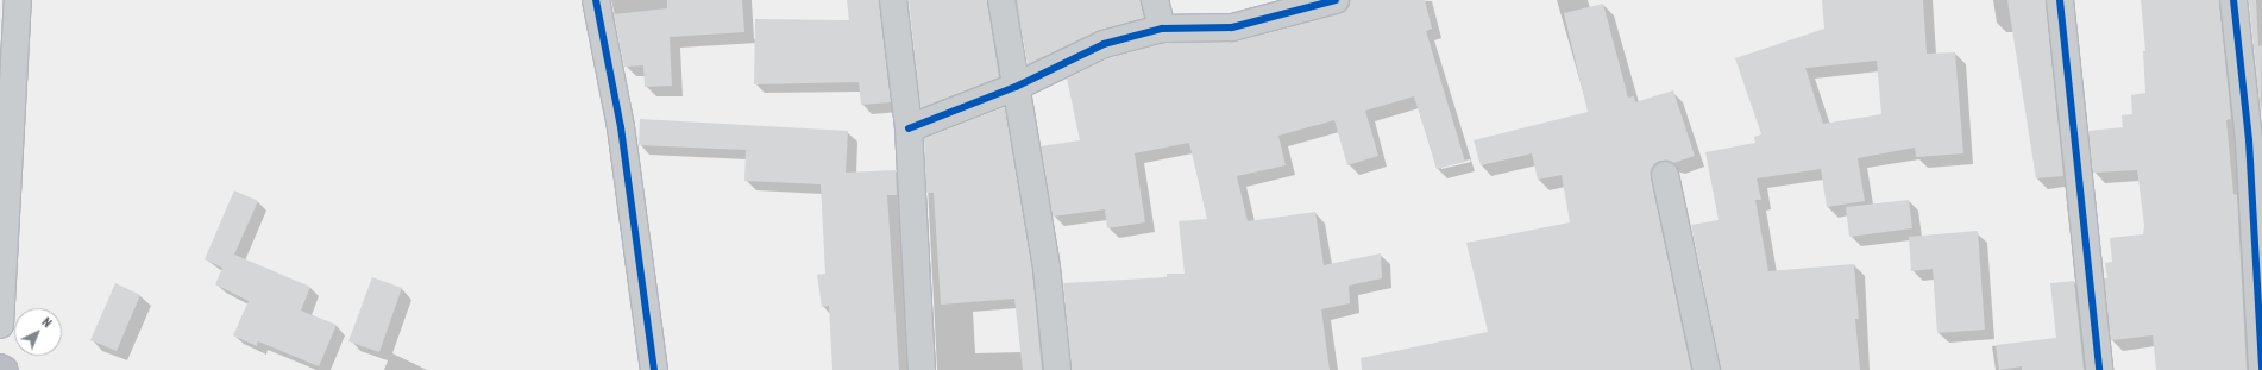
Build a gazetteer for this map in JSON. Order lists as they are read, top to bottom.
{
  "north": "top right"
}
